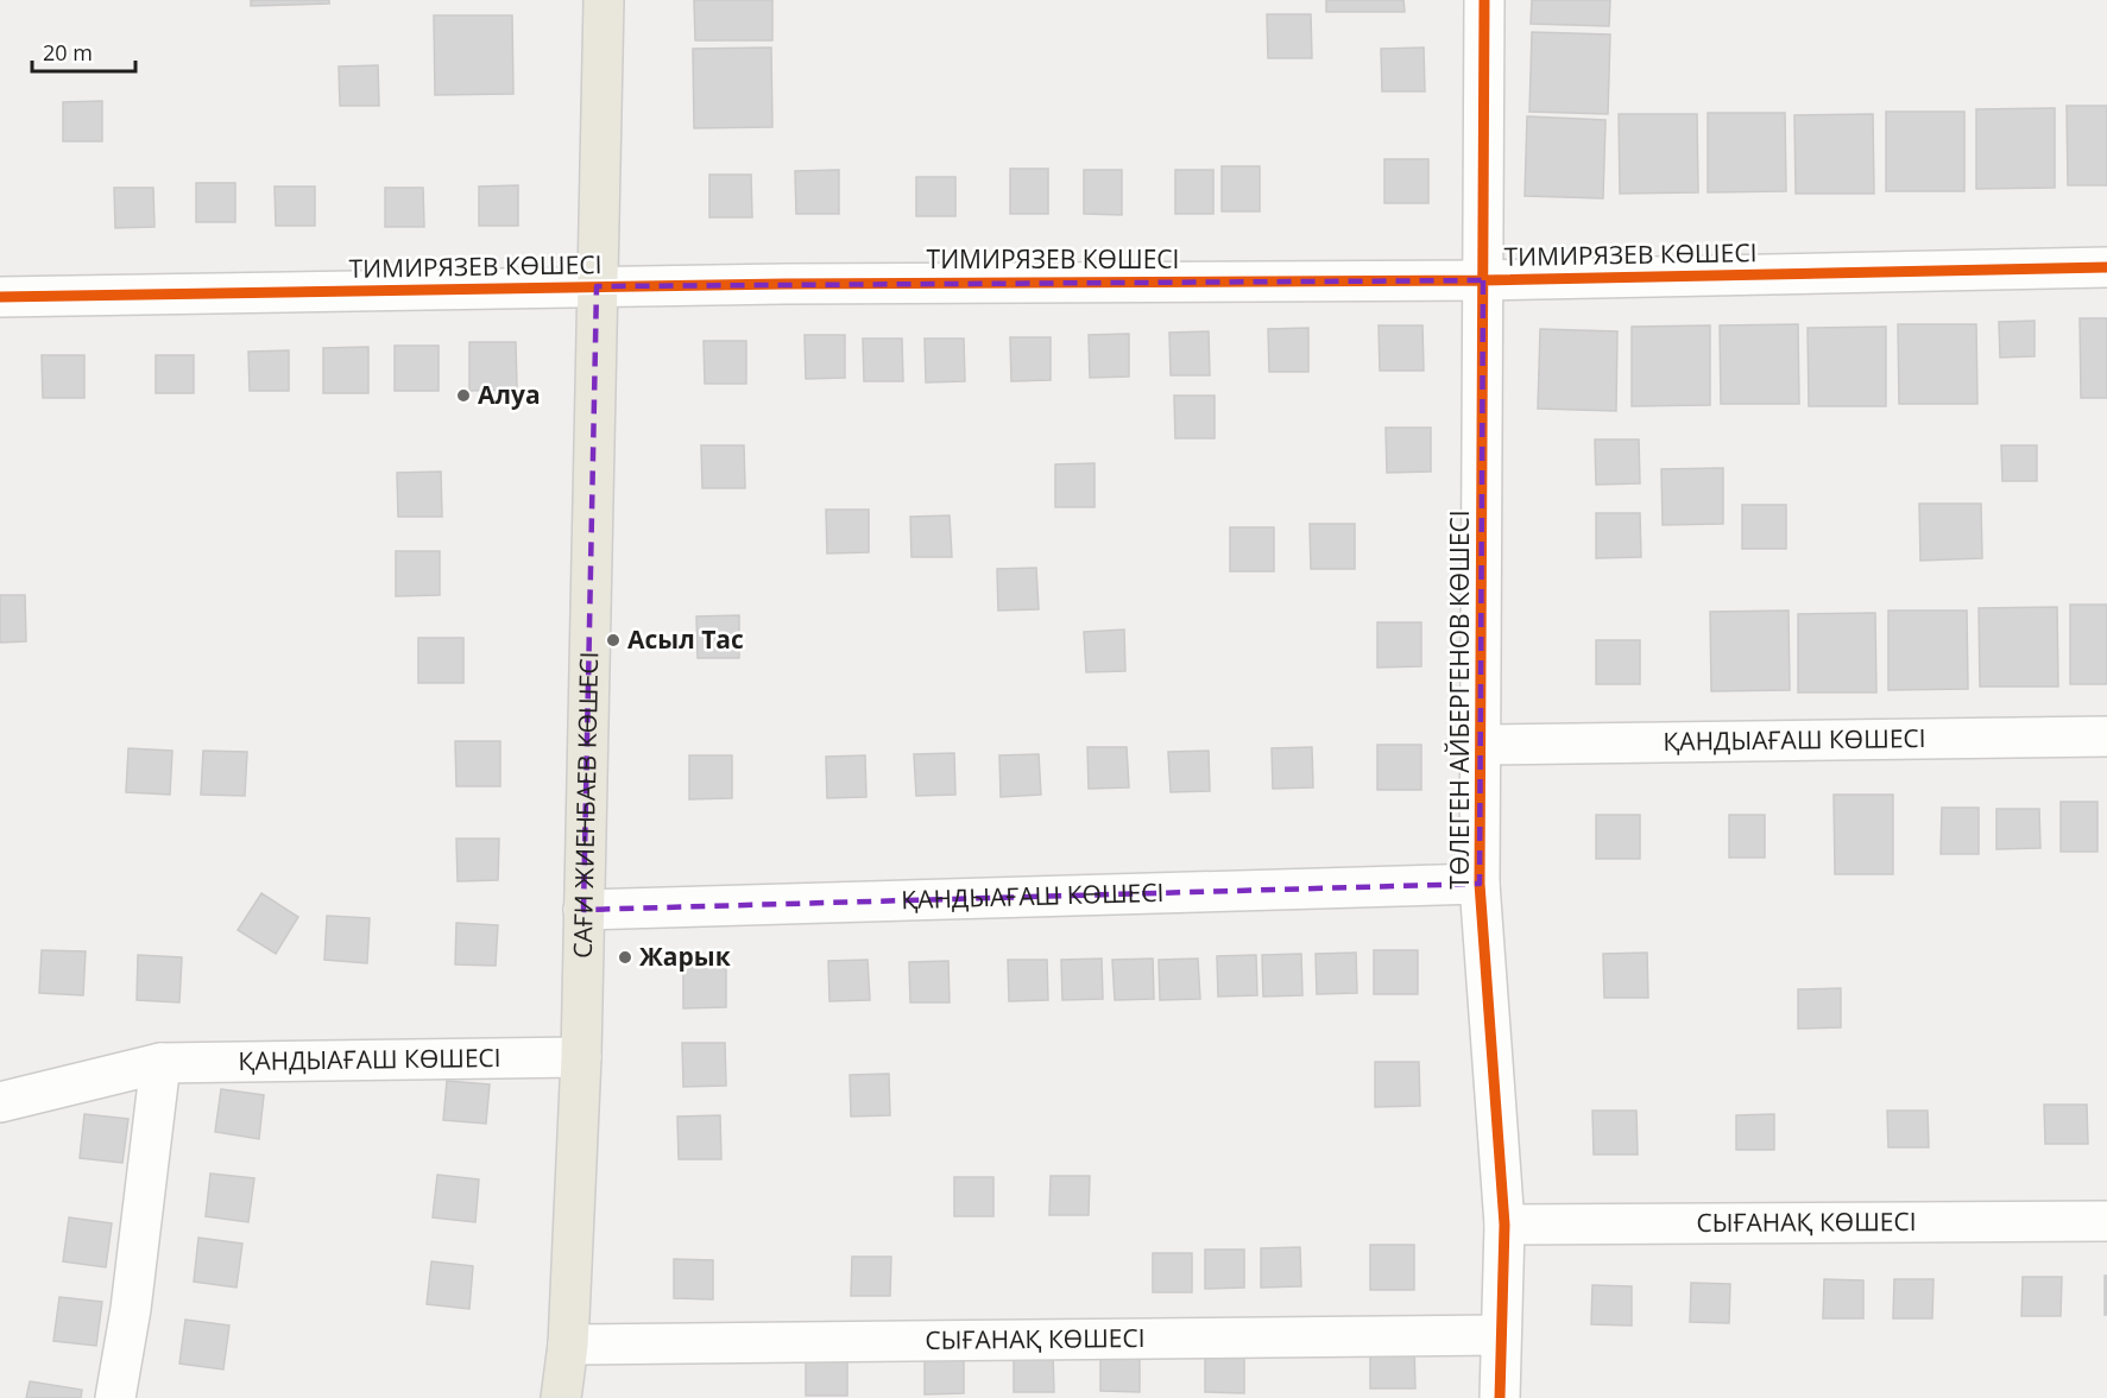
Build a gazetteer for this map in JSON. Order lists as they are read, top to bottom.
{
  "streets": {
    "main road": ["САҒИ ЖИЕНБАЕВ КӨШЕСІ"],
    "street": [
      "ТИМИРЯЗЕВ КӨШЕСІ",
      "ТӨЛЕГЕН АЙБЕРГЕНОВ КӨШЕСІ",
      "ҚАНДЫАҒАШ КӨШЕСІ",
      "СЫҒАНАҚ КӨШЕСІ"
    ]
  },
  "crossings": [
    ["ТИМИРЯЗЕВ КӨШЕСІ", "ТӨЛЕГЕН АЙБЕРГЕНОВ КӨШЕСІ"],
    ["ТИМИРЯЗЕВ КӨШЕСІ", "САҒИ ЖИЕНБАЕВ КӨШЕСІ"],
    ["ТӨЛЕГЕН АЙБЕРГЕНОВ КӨШЕСІ", "ҚАНДЫАҒАШ КӨШЕСІ"],
    ["ТӨЛЕГЕН АЙБЕРГЕНОВ КӨШЕСІ", "СЫҒАНАҚ КӨШЕСІ"],
    ["ҚАНДЫАҒАШ КӨШЕСІ", "САҒИ ЖИЕНБАЕВ КӨШЕСІ"],
    ["САҒИ ЖИЕНБАЕВ КӨШЕСІ", "СЫҒАНАҚ КӨШЕСІ"]
  ],
  "places": ["Алуа", "Асыл Тас", "Жарык"],
  "scale_bar": "20 m"
}
